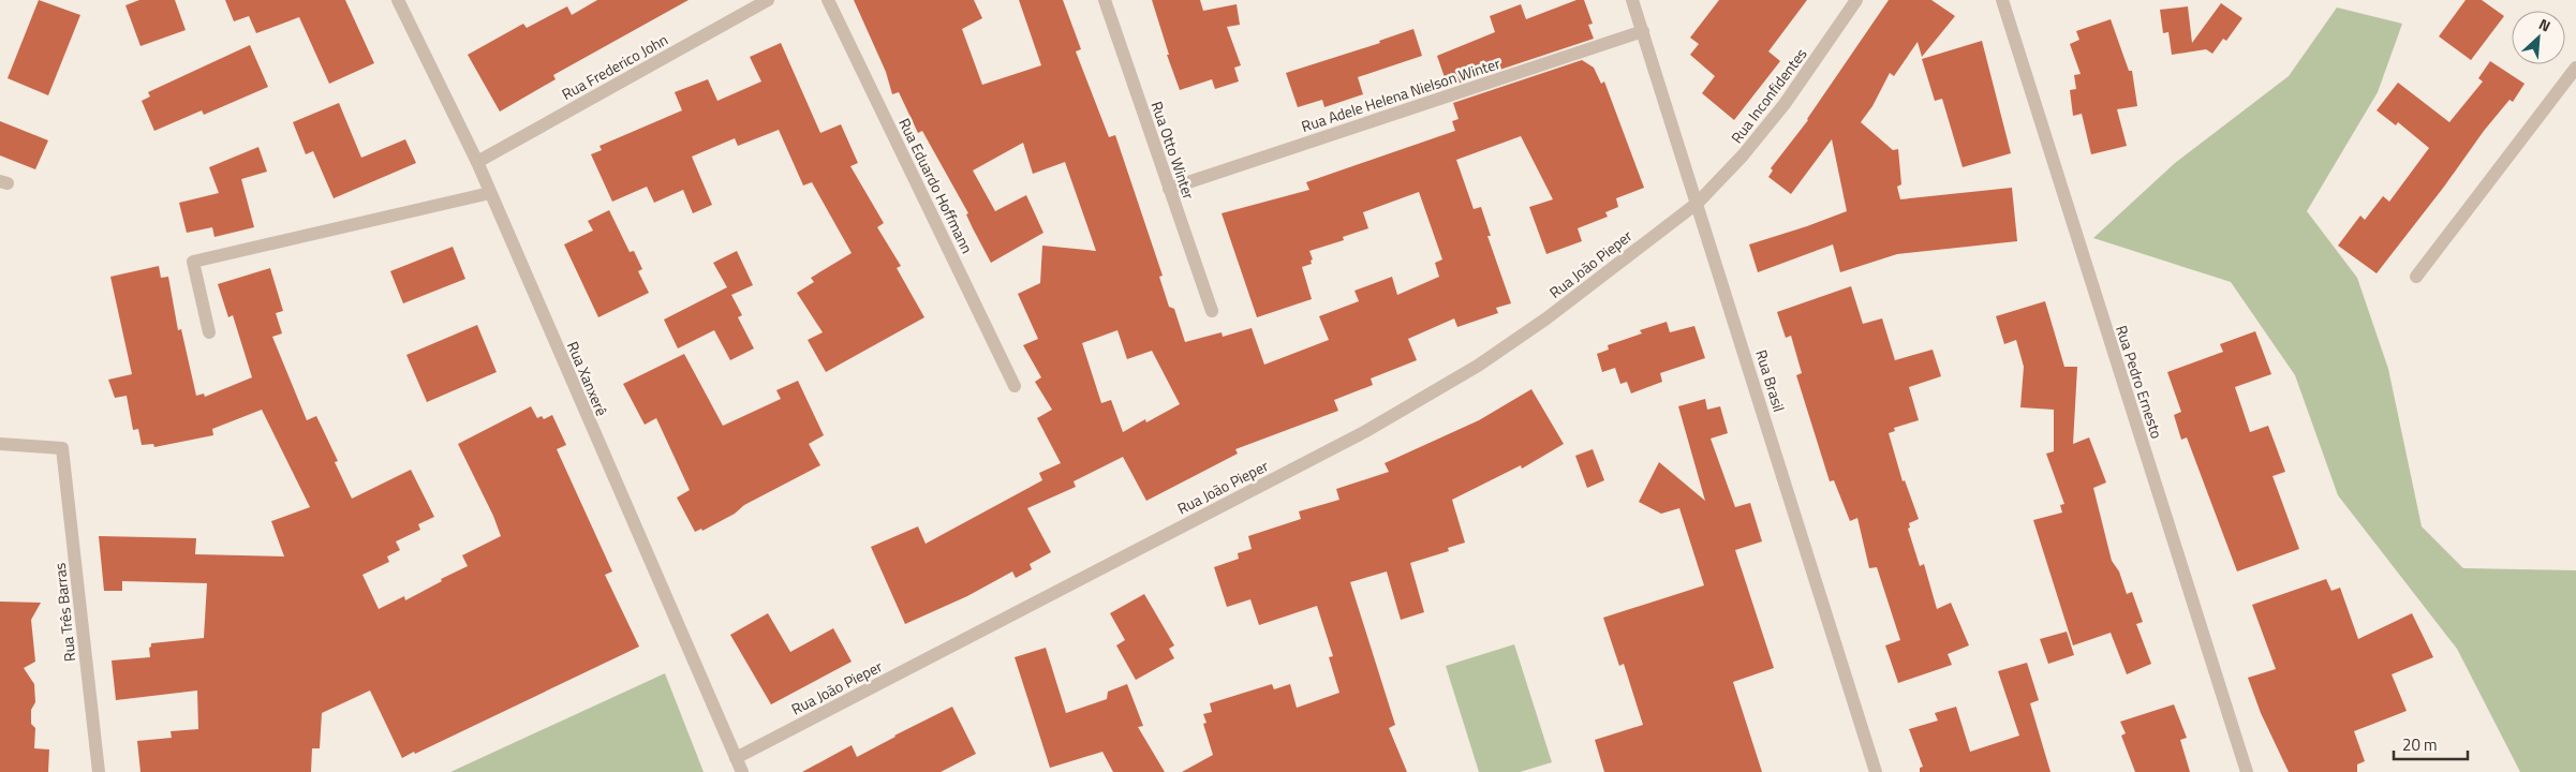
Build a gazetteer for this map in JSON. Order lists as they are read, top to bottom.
{
  "streets": {
    "street": [
      "Rua Frederico John",
      "Rua Adele Helena Nielson Winter",
      "Rua Inconfidentes",
      "Rua Otto Winter",
      "Rua Eduardo Hoffmann",
      "Rua João Pieper",
      "Rua Xanxerê",
      "Rua Brasil",
      "Rua Pedro Ernesto",
      "Rua Três Barras"
    ]
  },
  "crossings": [
    ["Rua Frederico John", "Rua Xanxerê"],
    ["Rua Adele Helena Nielson Winter", "Rua Otto Winter"],
    ["Rua Adele Helena Nielson Winter", "Rua Brasil"],
    ["Rua Inconfidentes", "Rua João Pieper"],
    ["Rua Inconfidentes", "Rua Brasil"],
    ["Rua João Pieper", "Rua Xanxerê"],
    ["Rua João Pieper", "Rua Brasil"]
  ],
  "scale_bar": "20 m",
  "north": "top right"
}
